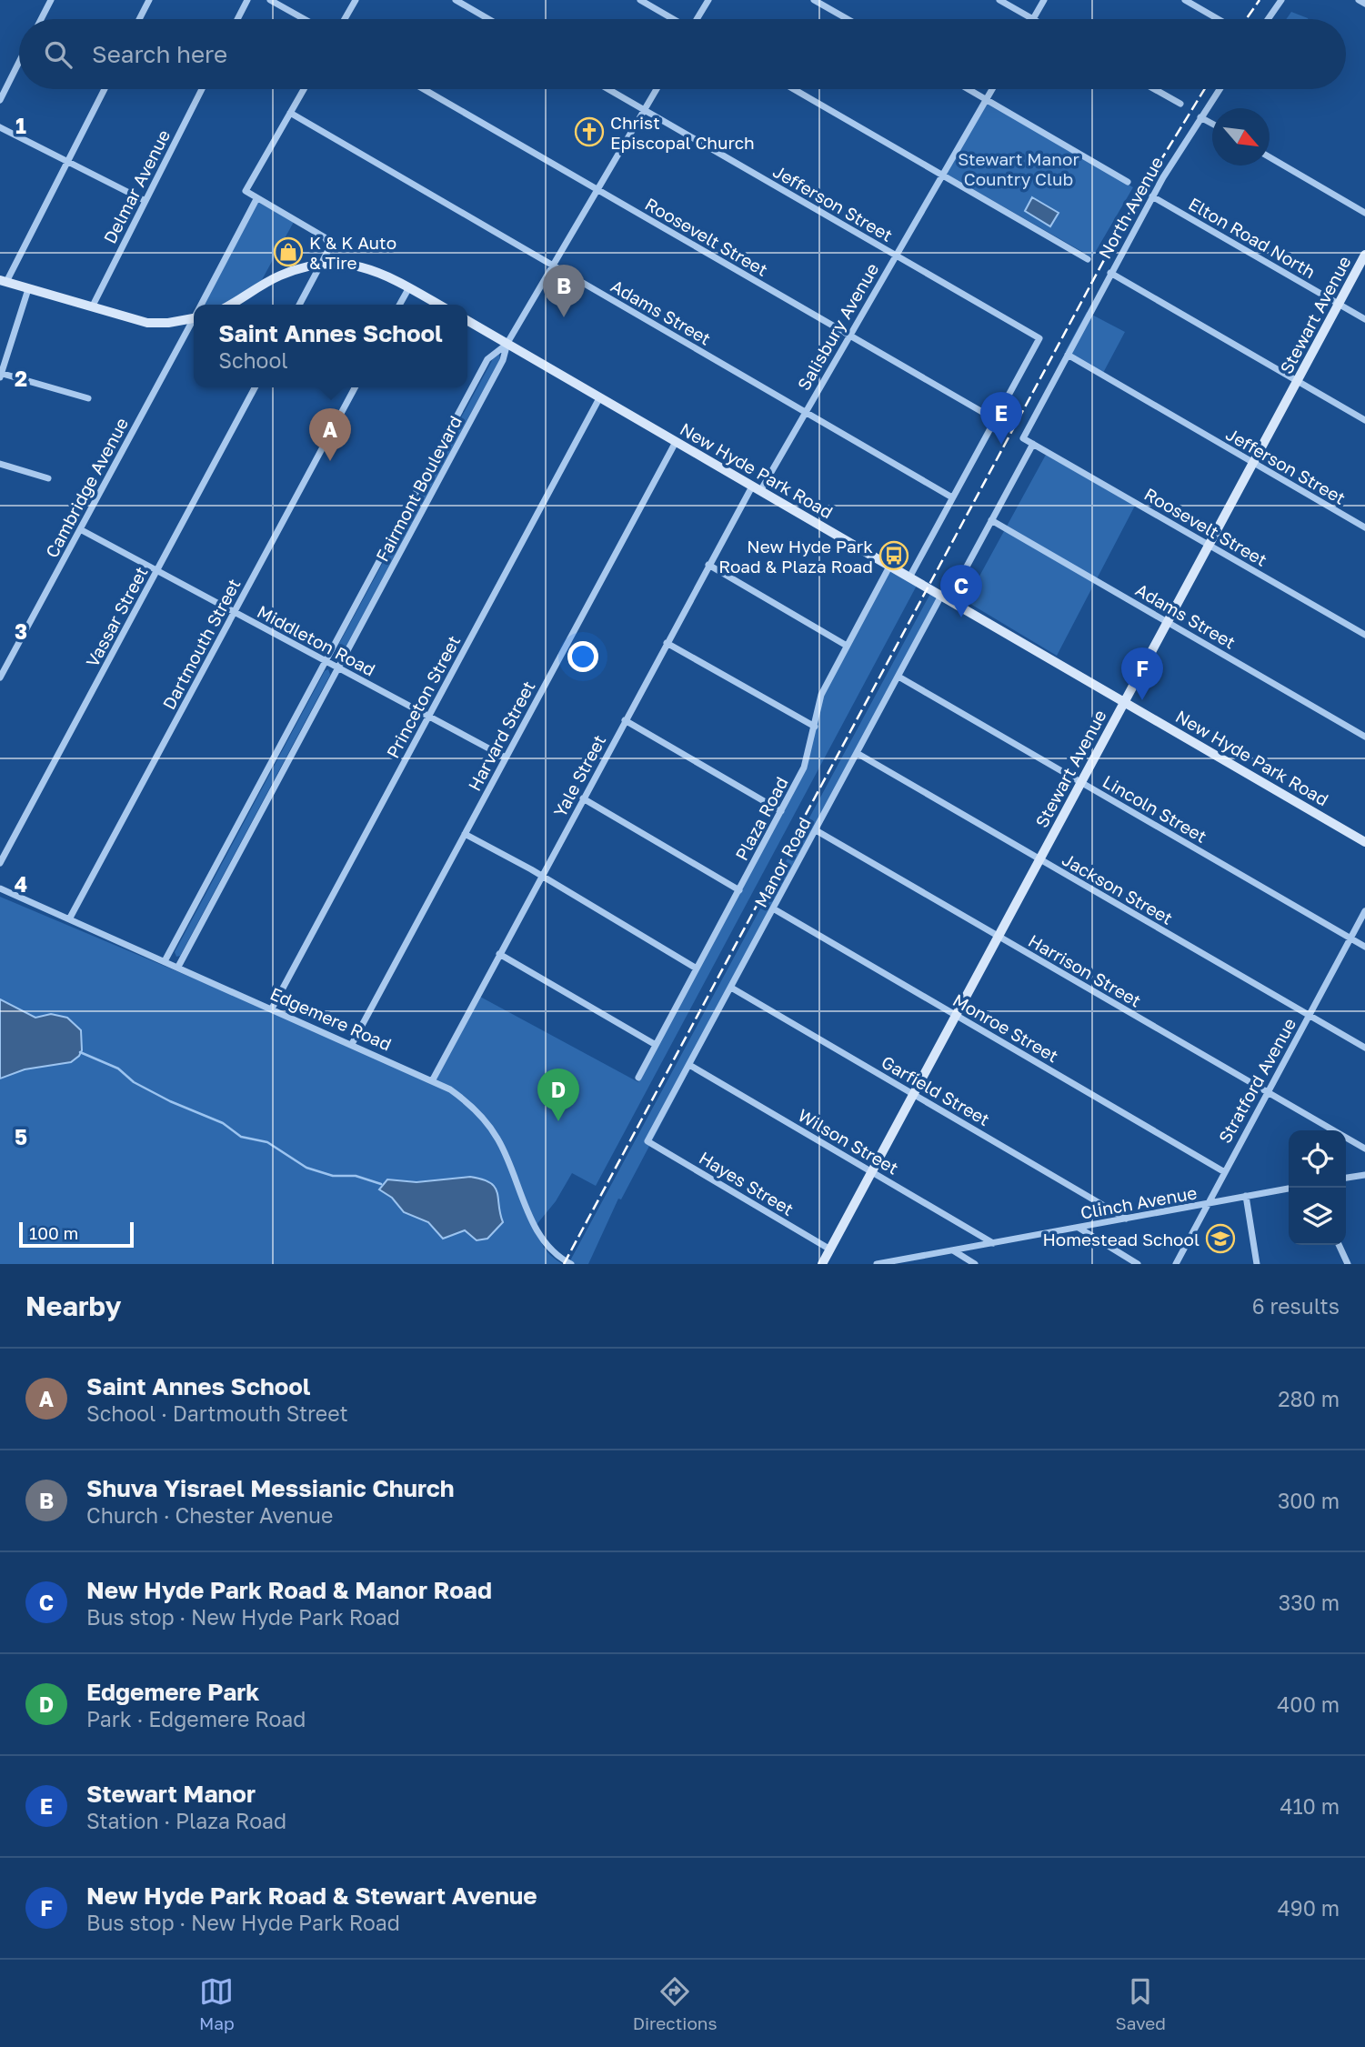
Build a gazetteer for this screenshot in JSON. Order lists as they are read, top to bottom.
{
  "streets": {
    "main road": ["Stewart Avenue", "New Hyde Park Road"],
    "street": [
      "Delmar Avenue",
      "Jefferson Street",
      "North Avenue",
      "Roosevelt Street",
      "Elton Road North",
      "Adams Street",
      "Salisbury Avenue",
      "Cambridge Avenue",
      "Fairmont Boulevard",
      "Vassar Street",
      "Middleton Road",
      "Dartmouth Street",
      "Princeton Street",
      "Harvard Street",
      "Yale Street",
      "Lincoln Street",
      "Plaza Road",
      "Manor Road",
      "Jackson Street",
      "Harrison Street",
      "Edgemere Road",
      "Monroe Street",
      "Stratford Avenue",
      "Garfield Street",
      "Wilson Street",
      "Hayes Street",
      "Clinch Avenue"
    ]
  },
  "crossings": [
    ["Jefferson Street", "North Avenue"],
    ["Jefferson Street", "Roosevelt Street"],
    ["Jefferson Street", "Stewart Avenue"],
    ["Jefferson Street", "Salisbury Avenue"],
    ["Jefferson Street", "Manor Road"],
    ["North Avenue", "Elton Road North"],
    ["North Avenue", "Manor Road"],
    ["Roosevelt Street", "Stewart Avenue"],
    ["Roosevelt Street", "Salisbury Avenue"],
    ["Roosevelt Street", "Manor Road"],
    ["Elton Road North", "Stewart Avenue"],
    ["Adams Street", "Stewart Avenue"],
    ["Adams Street", "Salisbury Avenue"],
    ["Adams Street", "Manor Road"],
    ["Stewart Avenue", "New Hyde Park Road"],
    ["Stewart Avenue", "Lincoln Street"],
    ["Stewart Avenue", "Jackson Street"],
    ["Stewart Avenue", "Harrison Street"],
    ["Stewart Avenue", "Monroe Street"],
    ["Stewart Avenue", "Garfield Street"],
    ["Stewart Avenue", "Wilson Street"],
    ["Stewart Avenue", "Hayes Street"],
    ["Salisbury Avenue", "New Hyde Park Road"],
    ["Salisbury Avenue", "Yale Street"],
    ["New Hyde Park Road", "Fairmont Boulevard"],
    ["New Hyde Park Road", "Princeton Street"],
    ["New Hyde Park Road", "Harvard Street"],
    ["New Hyde Park Road", "Yale Street"],
    ["New Hyde Park Road", "Plaza Road"],
    ["New Hyde Park Road", "Manor Road"],
    ["Cambridge Avenue", "Middleton Road"],
    ["Fairmont Boulevard", "Middleton Road"],
    ["Fairmont Boulevard", "Edgemere Road"],
    ["Vassar Street", "Middleton Road"],
    ["Middleton Road", "Dartmouth Street"],
    ["Middleton Road", "Princeton Street"],
    ["Middleton Road", "Harvard Street"],
    ["Dartmouth Street", "Edgemere Road"],
    ["Princeton Street", "Edgemere Road"],
    ["Harvard Street", "Edgemere Road"],
    ["Yale Street", "Edgemere Road"],
    ["Lincoln Street", "Manor Road"],
    ["Lincoln Street", "Stratford Avenue"],
    ["Manor Road", "Jackson Street"],
    ["Manor Road", "Harrison Street"],
    ["Manor Road", "Monroe Street"],
    ["Manor Road", "Garfield Street"],
    ["Manor Road", "Wilson Street"],
    ["Manor Road", "Hayes Street"],
    ["Jackson Street", "Stratford Avenue"],
    ["Harrison Street", "Stratford Avenue"],
    ["Monroe Street", "Stratford Avenue"],
    ["Stratford Avenue", "Clinch Avenue"],
    ["Garfield Street", "Clinch Avenue"],
    ["Wilson Street", "Clinch Avenue"]
  ],
  "parks": ["Stewart Manor Country Club"],
  "places": {
    "church": ["Christ Episcopal Church"],
    "shop": ["K & K Auto & Tire"],
    "bus stop": ["New Hyde Park Road & Plaza Road"],
    "school or university": ["Homestead School"]
  },
  "scale_bar": "100 m",
  "north": "bottom right",
  "page": {
    "search": "Search here",
    "pins": [
      "B",
      "E",
      "A",
      "C",
      "F",
      "D"
    ],
    "popup": ["Saint Annes School", "School"],
    "scale": "100 m",
    "heading": ["Nearby", "6 results"],
    "list": [
      {
        "mark": "A",
        "name": "Saint Annes School",
        "note": "School · Dartmouth Street",
        "value": "280 m"
      },
      {
        "mark": "B",
        "name": "Shuva Yisrael Messianic Church",
        "note": "Church · Chester Avenue",
        "value": "300 m"
      },
      {
        "mark": "C",
        "name": "New Hyde Park Road & Manor Road",
        "note": "Bus stop · New Hyde Park Road",
        "value": "330 m"
      },
      {
        "mark": "D",
        "name": "Edgemere Park",
        "note": "Park · Edgemere Road",
        "value": "400 m"
      },
      {
        "mark": "E",
        "name": "Stewart Manor",
        "note": "Station · Plaza Road",
        "value": "410 m"
      },
      {
        "mark": "F",
        "name": "New Hyde Park Road & Stewart Avenue",
        "note": "Bus stop · New Hyde Park Road",
        "value": "490 m"
      }
    ],
    "nav": ["Map", "Directions", "Saved"]
  },
  "grid": {
    "rows": [
      "1",
      "2",
      "3",
      "4",
      "5"
    ]
  }
}
